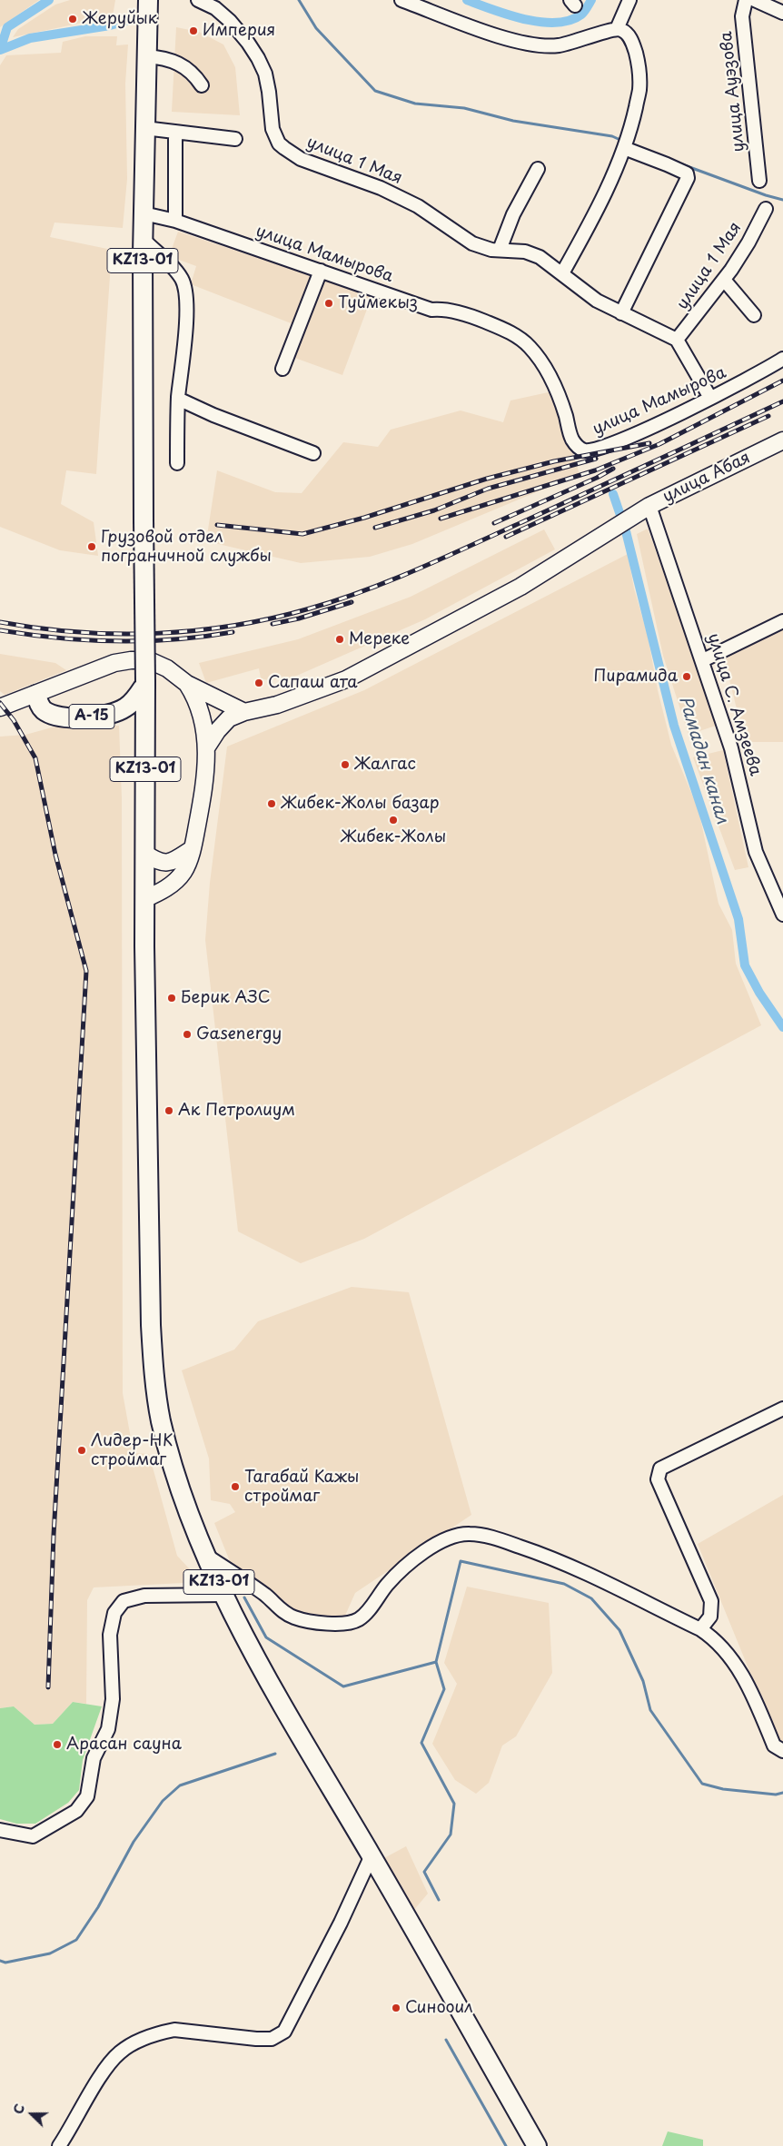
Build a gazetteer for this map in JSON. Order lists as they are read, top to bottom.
{
  "streets": {
    "highway": ["KZ13-01", "A-15"],
    "main road": ["улица Абая"],
    "street": [
      "улица Ауэзова",
      "улица 1 Мая",
      "улица Мамырова",
      "улица С. Амзеева"
    ]
  },
  "crossings": [
    ["улица Мамырова", "KZ13-01"],
    ["KZ13-01", "A-15"],
    ["улица Абая", "улица С. Амзеева"]
  ],
  "water": ["Рамадан канал"],
  "places": [
    "Жеруйык",
    "Империя",
    "Туймекыз",
    "Грузовой отдел пограничной службы",
    "Мереке",
    "Пирамида",
    "Сапаш ата",
    "Жалгас",
    "Жибек-Жолы базар",
    "Жибек-Жолы",
    "Берик АЗС",
    "Gasenergy",
    "Ак Петролиум",
    "Лидер-НК строймаг",
    "Тагабай Кажы строймаг",
    "Арасан сауна",
    "Синооил"
  ],
  "north": "left"
}
